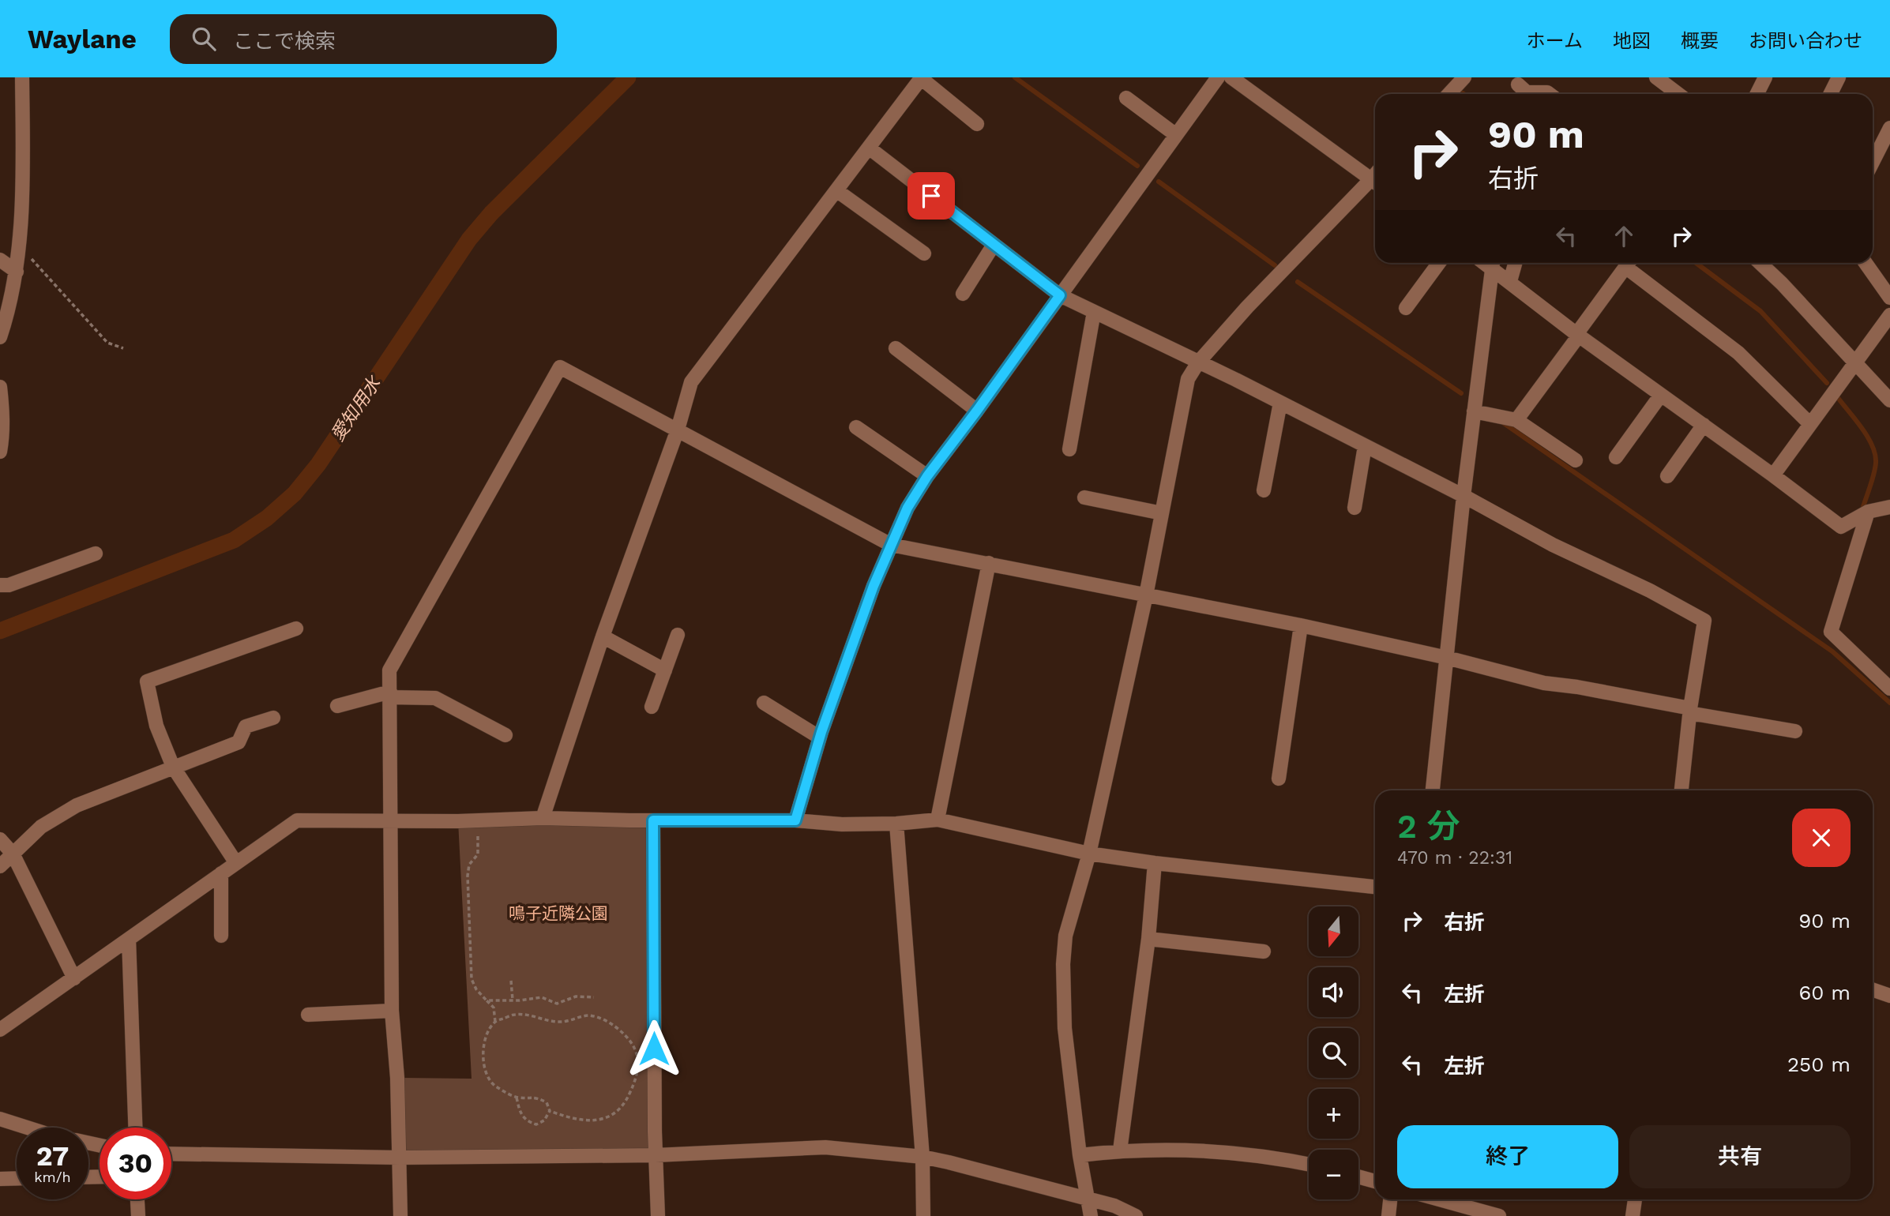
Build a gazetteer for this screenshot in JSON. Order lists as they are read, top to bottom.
{
  "water": ["愛知用水"],
  "parks": ["鳴子近隣公園"],
  "north": "bottom",
  "page": {
    "header": "Waylane",
    "search": "ここで検索",
    "nav": [
      "ホーム",
      "地図",
      "概要",
      "お問い合わせ"
    ],
    "turn": ["90 m", "右折"],
    "heading": ["2 分", "470 m · 22:31"],
    "list": [
      {
        "name": "右折",
        "value": "90 m"
      },
      {
        "name": "左折",
        "value": "60 m"
      },
      {
        "name": "左折",
        "value": "250 m"
      }
    ],
    "map_buttons": ["+", "−"],
    "buttons": ["終了", "共有"],
    "speed": "27 km/h",
    "limit": "30"
  }
}
